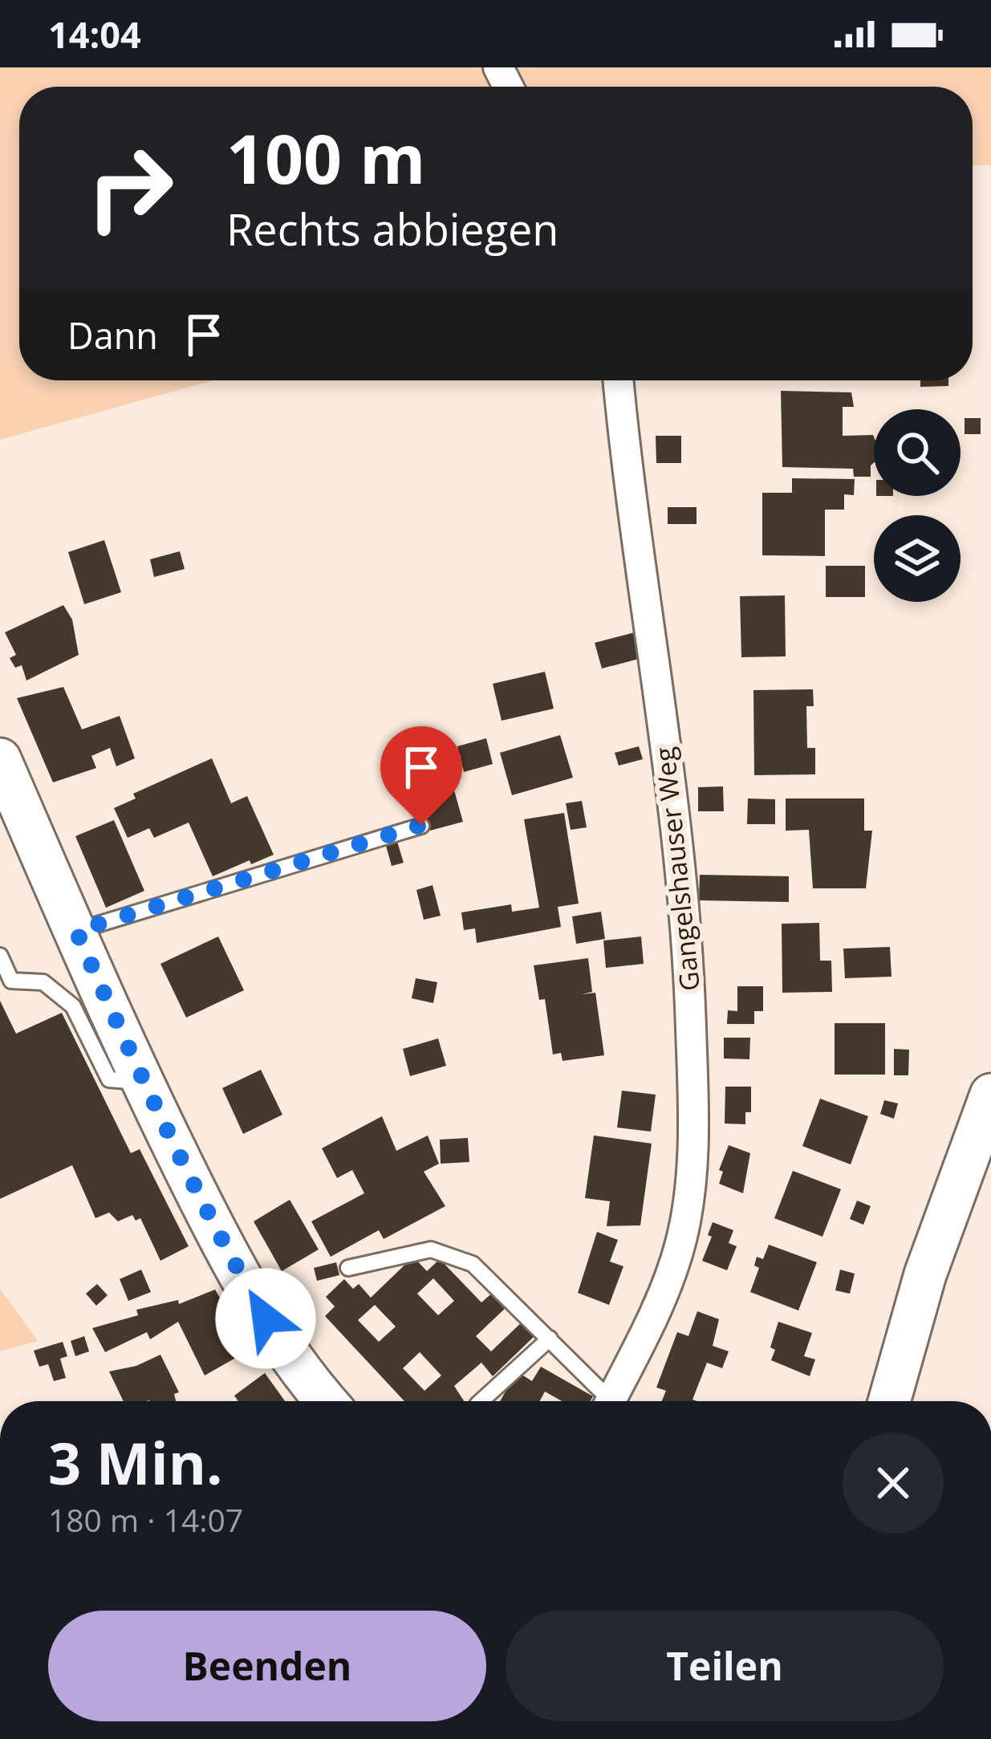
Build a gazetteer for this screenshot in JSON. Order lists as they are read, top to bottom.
{
  "streets": {
    "street": ["Gangelshauser Weg"]
  },
  "page": {
    "status": "14:04",
    "turn": ["100 m", "Rechts abbiegen"],
    "then": "Dann",
    "heading": ["3 Min.", "180 m · 14:07"],
    "buttons": ["Beenden", "Teilen"]
  }
}
